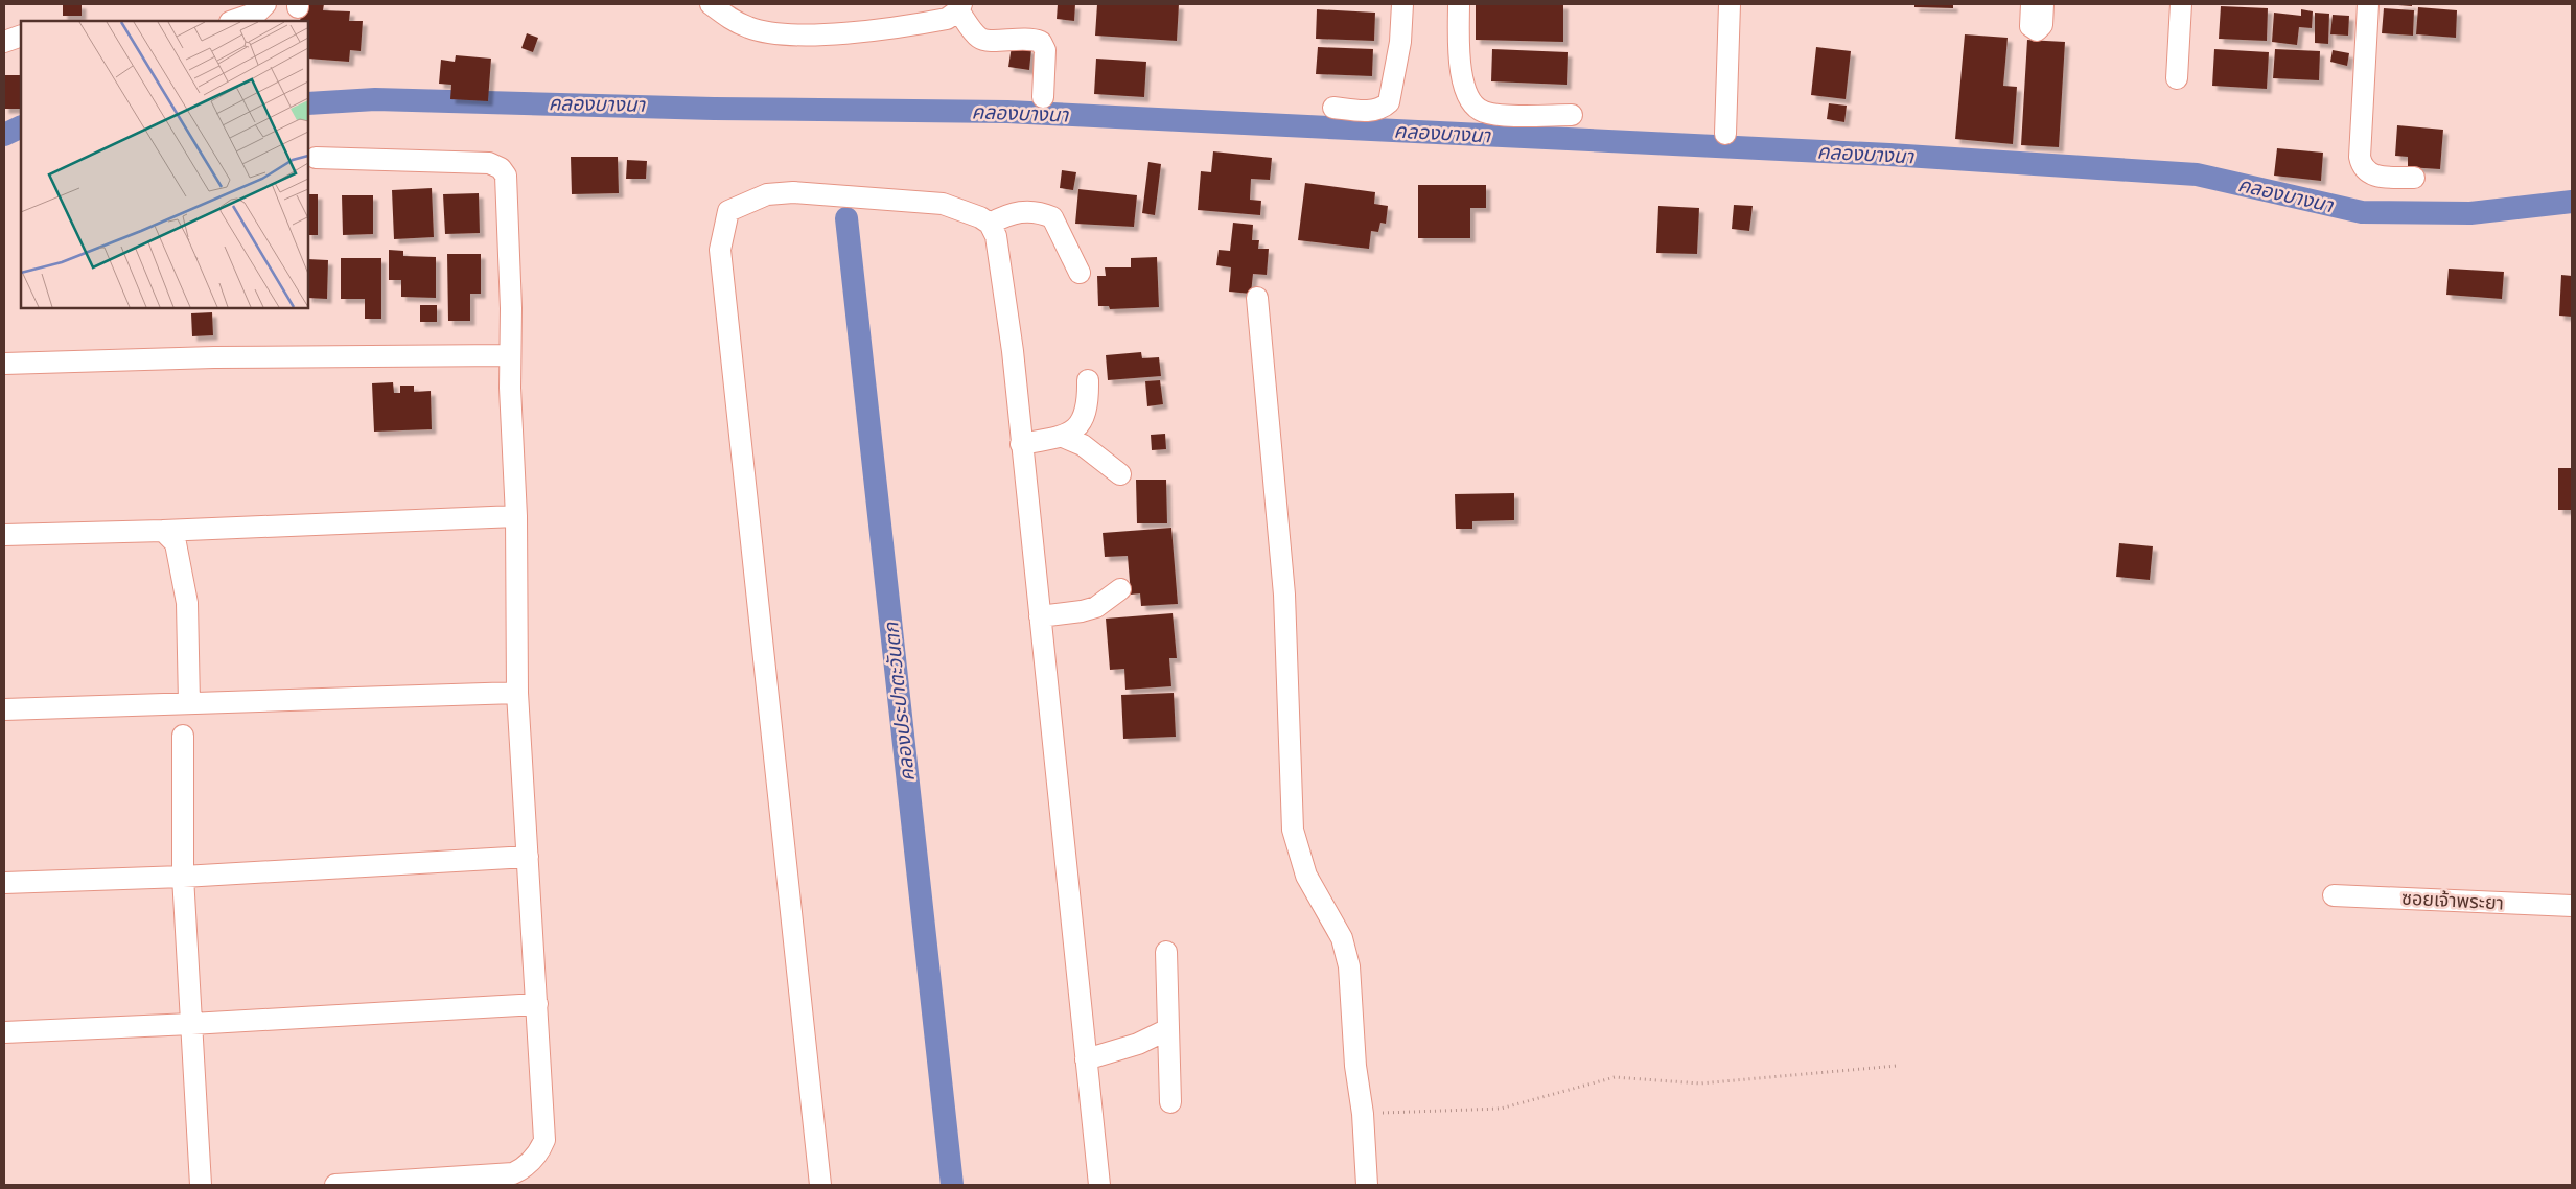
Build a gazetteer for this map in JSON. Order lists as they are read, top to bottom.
{
  "streets": {
    "street": ["ซอยเจ้าพระยา"]
  },
  "water": ["คลองบางนา", "คลองประปาตะวันตก"]
}
